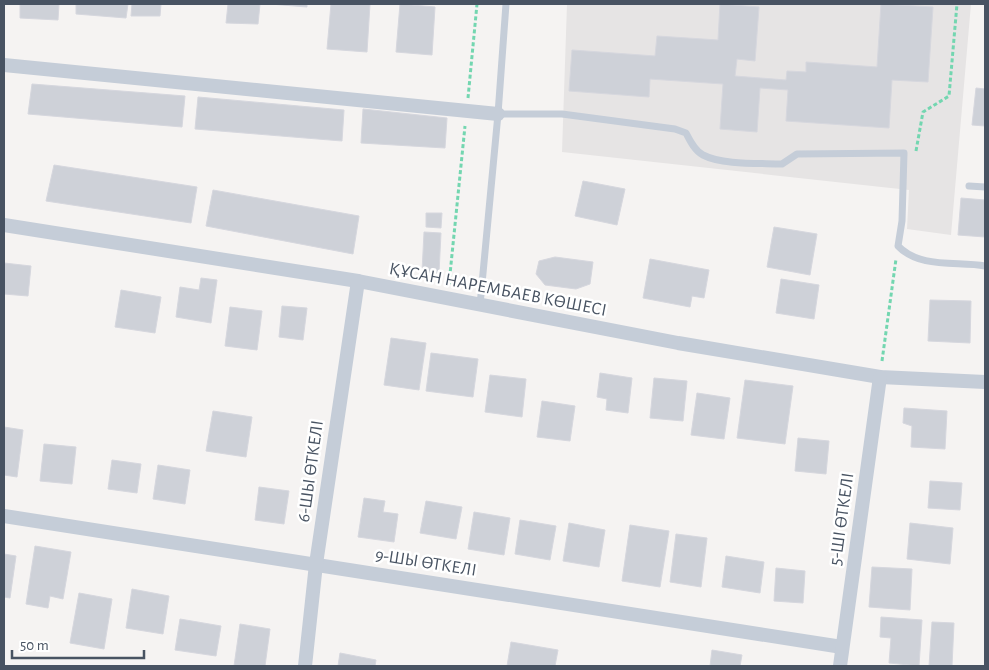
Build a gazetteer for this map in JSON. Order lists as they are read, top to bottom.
{
  "streets": {
    "street": [
      "ҚҰСАН НАРЕМБАЕВ КӨШЕСІ",
      "6-ШЫ ӨТКЕЛІ",
      "5-ШІ ӨТКЕЛІ",
      "9-ШЫ ӨТКЕЛІ"
    ]
  },
  "crossings": [
    ["ҚҰСАН НАРЕМБАЕВ КӨШЕСІ", "6-ШЫ ӨТКЕЛІ"],
    ["ҚҰСАН НАРЕМБАЕВ КӨШЕСІ", "5-ШІ ӨТКЕЛІ"],
    ["6-ШЫ ӨТКЕЛІ", "9-ШЫ ӨТКЕЛІ"],
    ["5-ШІ ӨТКЕЛІ", "9-ШЫ ӨТКЕЛІ"]
  ],
  "scale_bar": "50 m"
}
